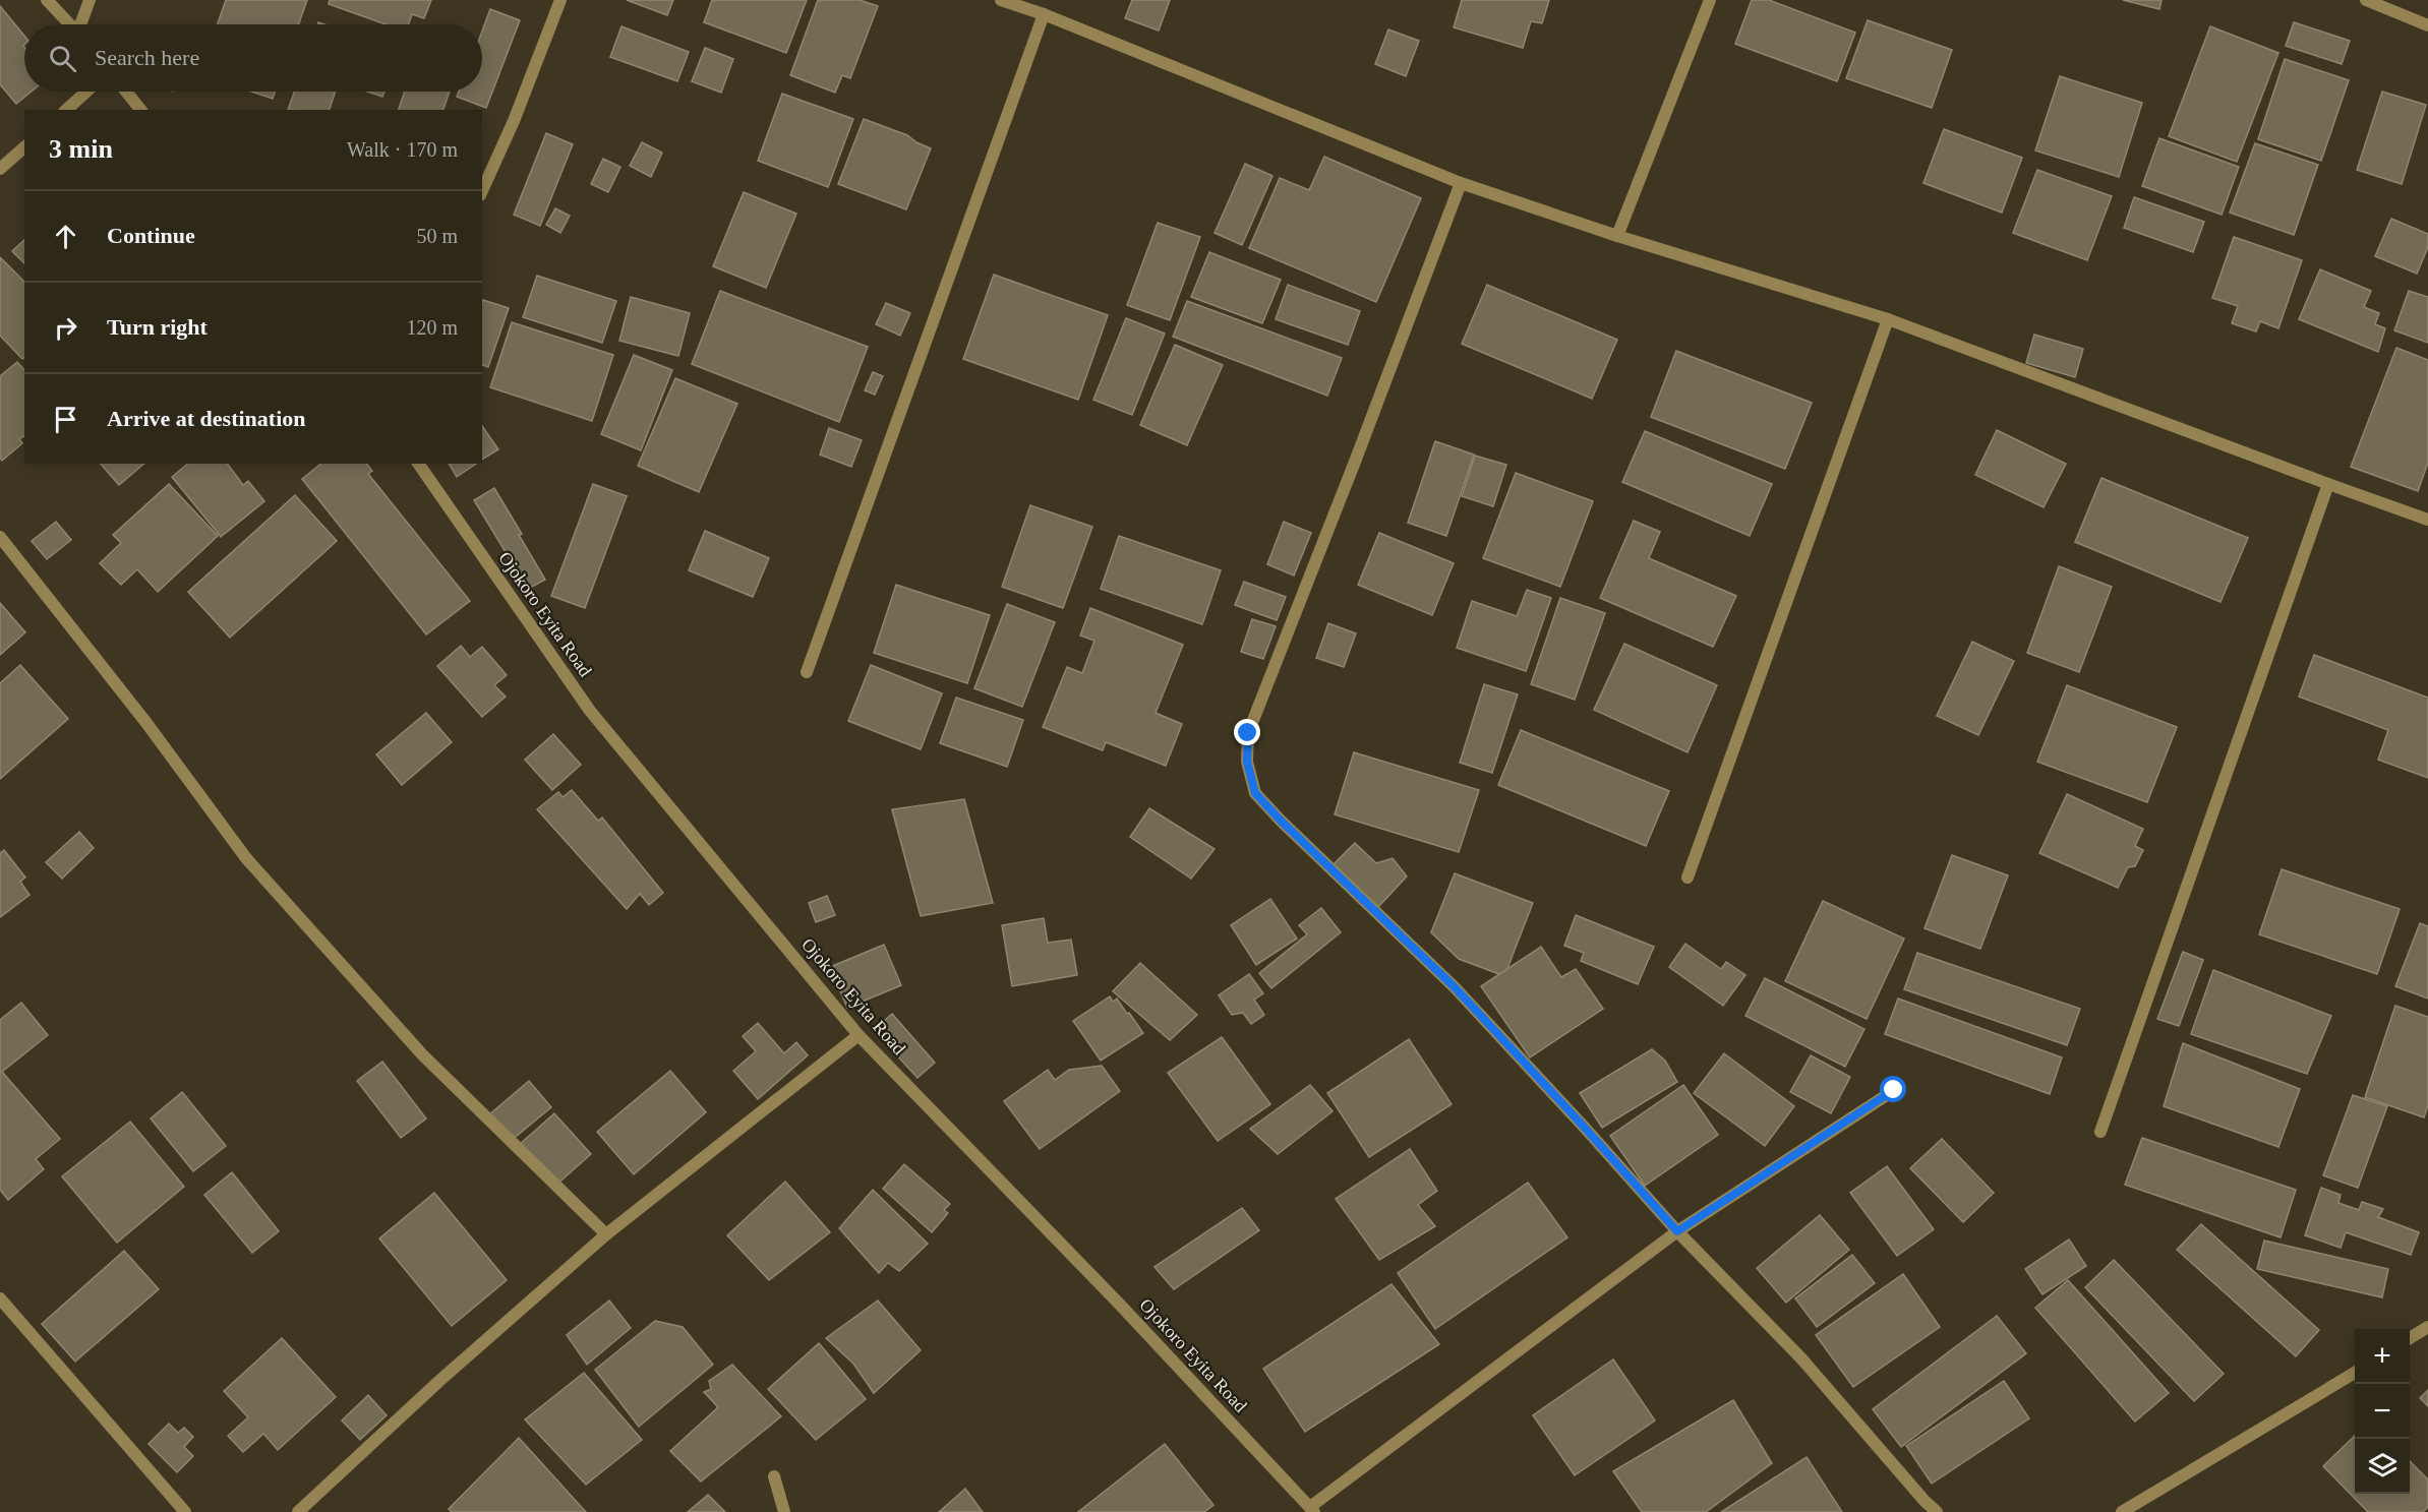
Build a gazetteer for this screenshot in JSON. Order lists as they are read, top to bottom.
{
  "streets": {
    "street": ["Ojokoro Eyita Road"]
  },
  "page": {
    "search": "Search here",
    "heading": ["3 min", "Walk · 170 m"],
    "list": [
      ["Continue", "50 m"],
      ["Turn right", "120 m"],
      "Arrive at destination"
    ],
    "map_buttons": ["+", "−"]
  }
}
